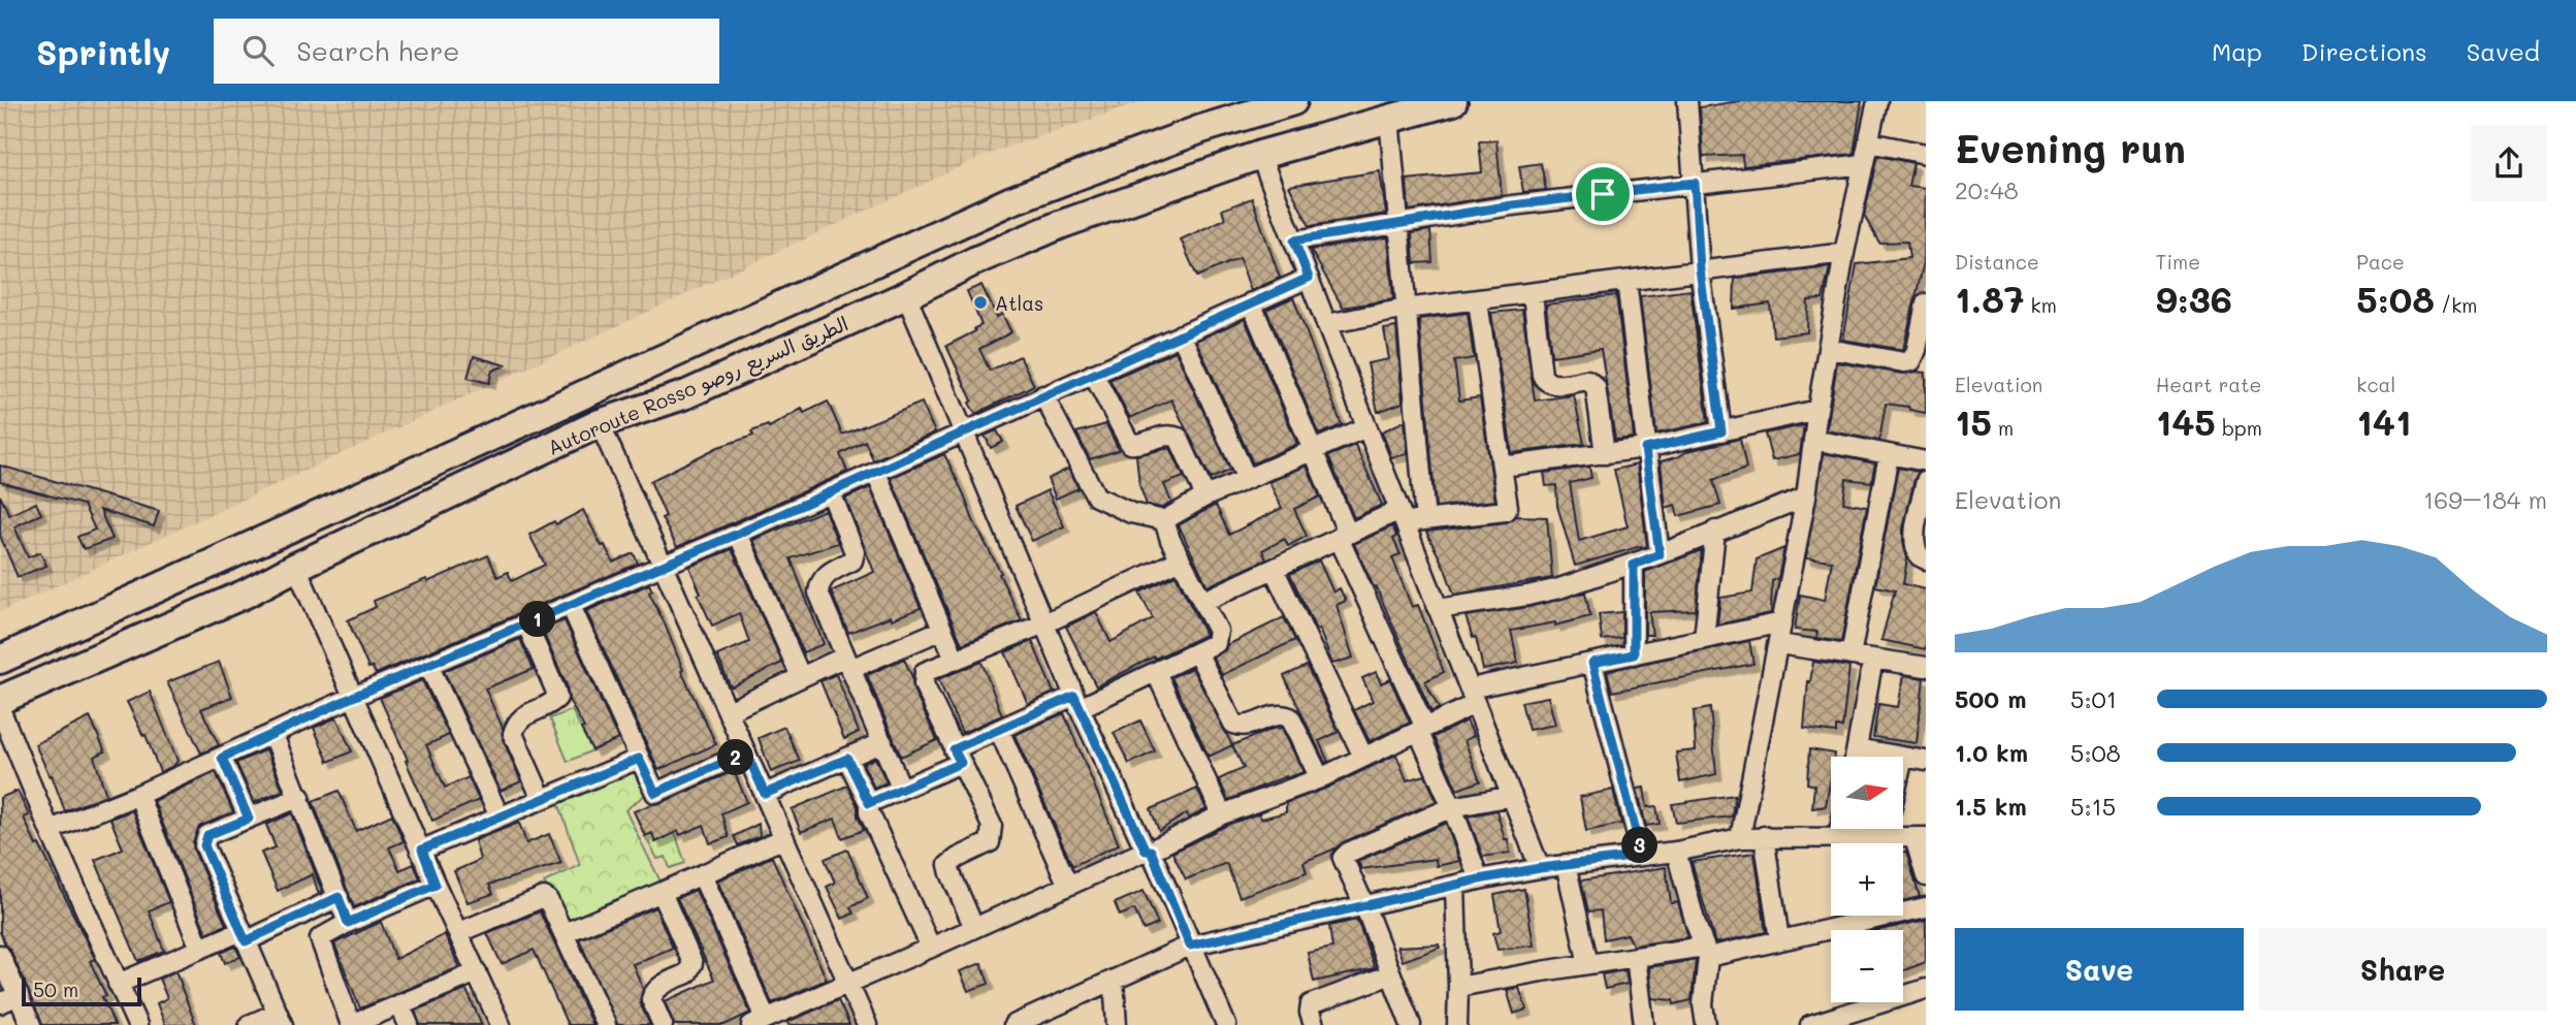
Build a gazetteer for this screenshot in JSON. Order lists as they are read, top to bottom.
{
  "streets": {
    "highway": ["Autoroute Rosso الطريق السريع روصو"]
  },
  "places": ["Atlas"],
  "scale_bar": "50 m",
  "north": "right",
  "page": {
    "header": "Sprintly",
    "search": "Search here",
    "nav": ["Map", "Directions", "Saved"],
    "heading": ["Evening run", "20:48"],
    "stats": [
      ["Distance", "1.87 km"],
      ["Time", "9:36"],
      ["Pace", "5:08 /km"],
      ["Elevation", "15 m"],
      ["Heart rate", "145 bpm"],
      ["kcal", "141"]
    ],
    "chart": ["Elevation", "169–184 m"],
    "pins": ["1", "2", "3"],
    "list": [
      {
        "name": "500 m",
        "note": "5:01"
      },
      {
        "name": "1.0 km",
        "note": "5:08"
      },
      {
        "name": "1.5 km",
        "note": "5:15"
      }
    ],
    "map_buttons": ["+", "−"],
    "buttons": ["Save", "Share"],
    "scale": "50 m"
  }
}
